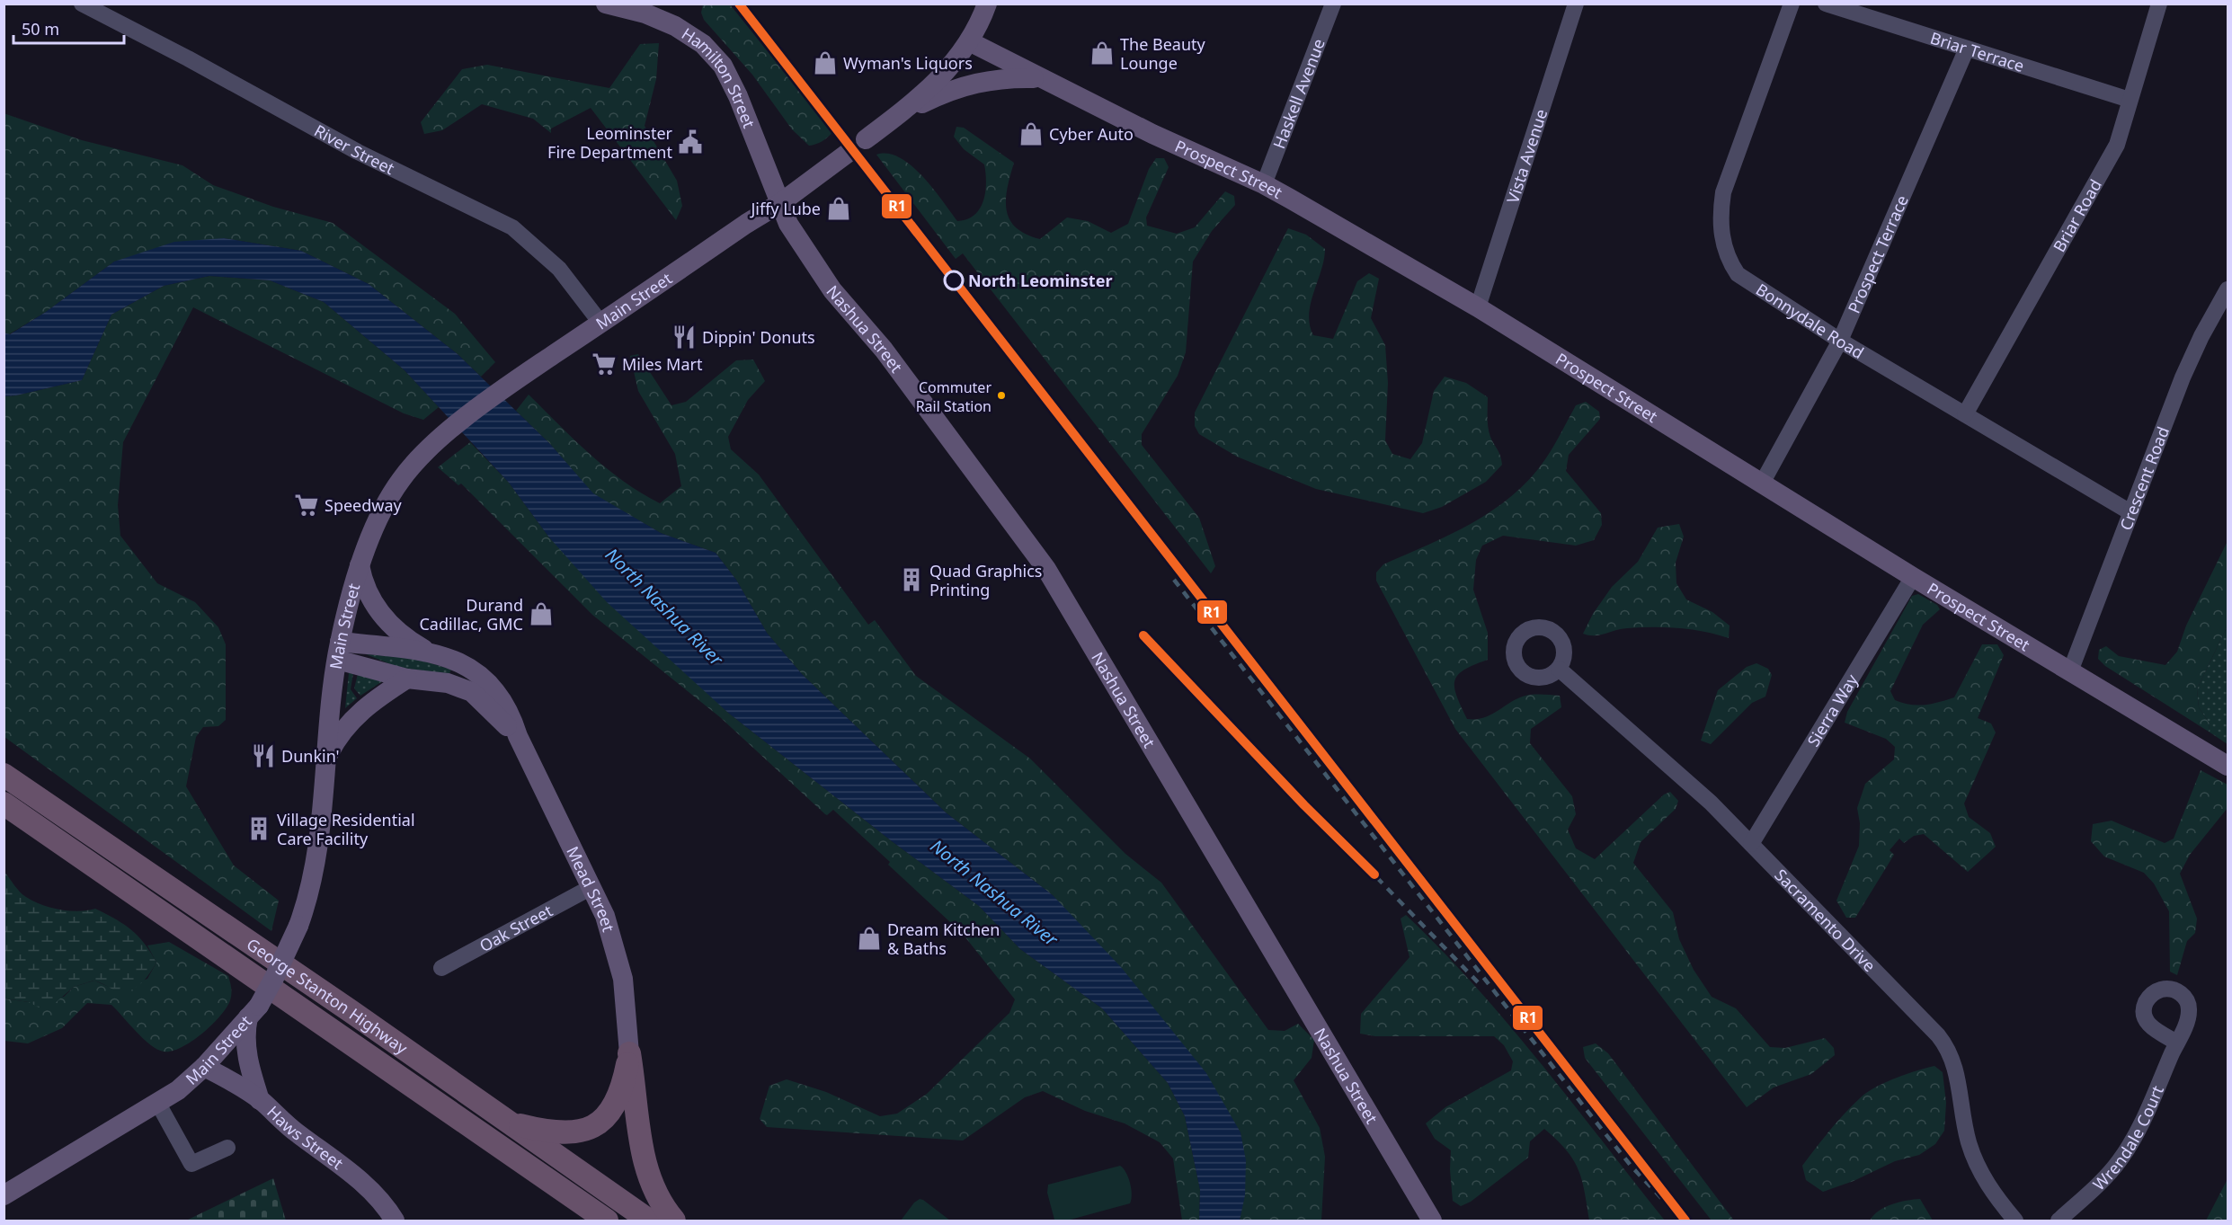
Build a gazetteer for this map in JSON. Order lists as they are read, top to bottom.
{
  "streets": {
    "highway": ["George Stanton Highway"],
    "main road": [
      "Hamilton Street",
      "Prospect Street",
      "Main Street",
      "Nashua Street",
      "Mead Street",
      "Haws Street"
    ],
    "street": [
      "Briar Terrace",
      "Haskell Avenue",
      "River Street",
      "Vista Avenue",
      "Briar Road",
      "Prospect Terrace",
      "Bonnydale Road",
      "Crescent Road",
      "Sierra Way",
      "Sacramento Drive",
      "Oak Street",
      "Wrendale Court"
    ]
  },
  "crossings": [
    ["Briar Terrace", "Briar Road"],
    ["Briar Terrace", "Prospect Terrace"],
    ["Hamilton Street", "Main Street"],
    ["Hamilton Street", "Nashua Street"],
    ["Haskell Avenue", "Prospect Street"],
    ["River Street", "Main Street"],
    ["Vista Avenue", "Prospect Street"],
    ["Prospect Street", "Prospect Terrace"],
    ["Prospect Street", "Crescent Road"],
    ["Prospect Street", "Sierra Way"],
    ["Briar Road", "Bonnydale Road"],
    ["Prospect Terrace", "Bonnydale Road"],
    ["Main Street", "Nashua Street"],
    ["Main Street", "Mead Street"],
    ["Main Street", "Haws Street"],
    ["Bonnydale Road", "Crescent Road"],
    ["Sierra Way", "Sacramento Drive"],
    ["Mead Street", "Oak Street"]
  ],
  "water": ["North Nashua River"],
  "places": {
    "shop": [
      "The Beauty Lounge",
      "Wyman's Liquors",
      "Cyber Auto",
      "Jiffy Lube",
      "Durand Cadillac, GMC",
      "Dream Kitchen & Baths"
    ],
    "public building": ["Leominster Fire Department"],
    "other": ["North Leominster", "Commuter Rail Station"],
    "restaurant": ["Dippin' Donuts", "Dunkin'"],
    "supermarket": ["Miles Mart", "Speedway"],
    "building": ["Quad Graphics Printing", "Village Residential Care Facility"]
  },
  "lines": ["transit line R1"],
  "scale_bar": "50 m"
}
